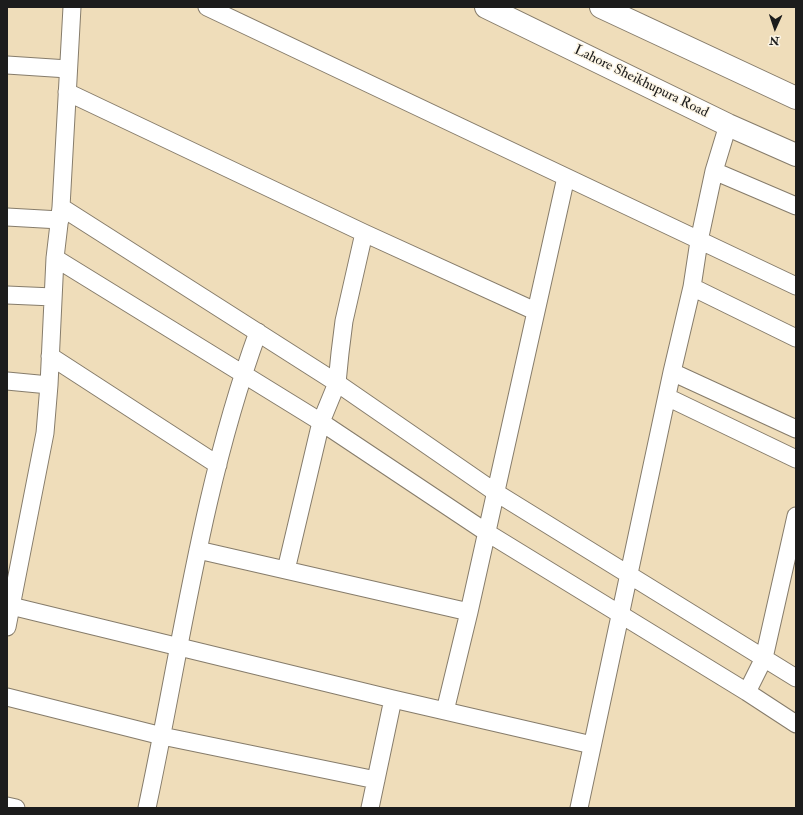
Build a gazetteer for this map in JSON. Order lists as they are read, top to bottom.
{
  "streets": {
    "highway": ["Lahore Sheikhupura Road"]
  },
  "north": "bottom"
}
